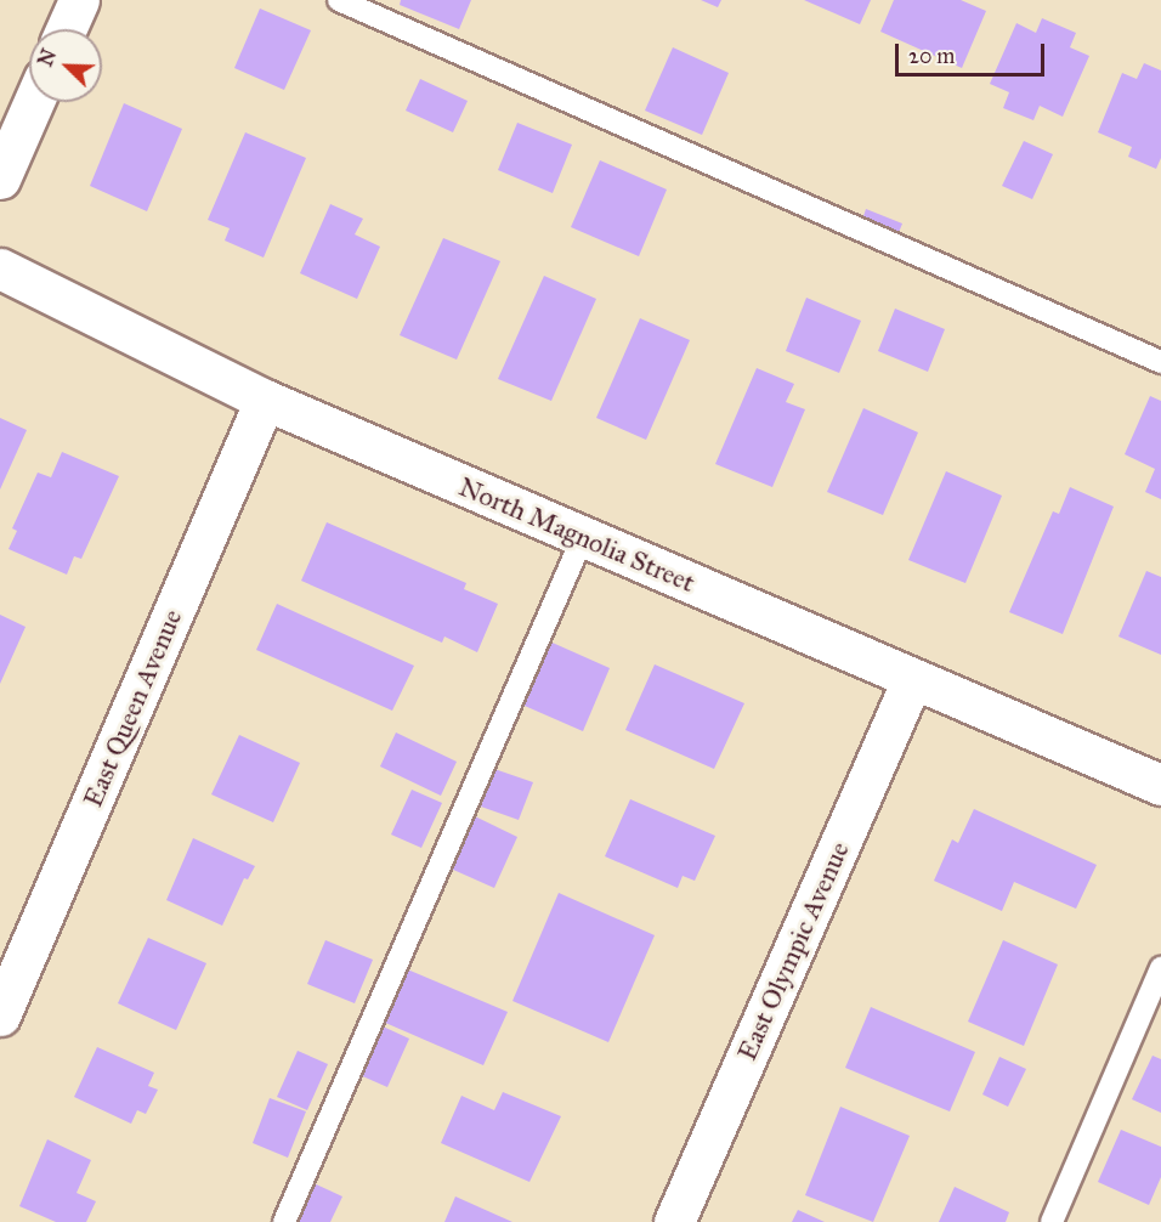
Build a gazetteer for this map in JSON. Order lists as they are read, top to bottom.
{
  "streets": {
    "street": ["North Magnolia Street", "East Queen Avenue", "East Olympic Avenue"]
  },
  "crossings": [
    ["North Magnolia Street", "East Queen Avenue"],
    ["North Magnolia Street", "East Olympic Avenue"]
  ],
  "scale_bar": "20 m",
  "north": "top left"
}
